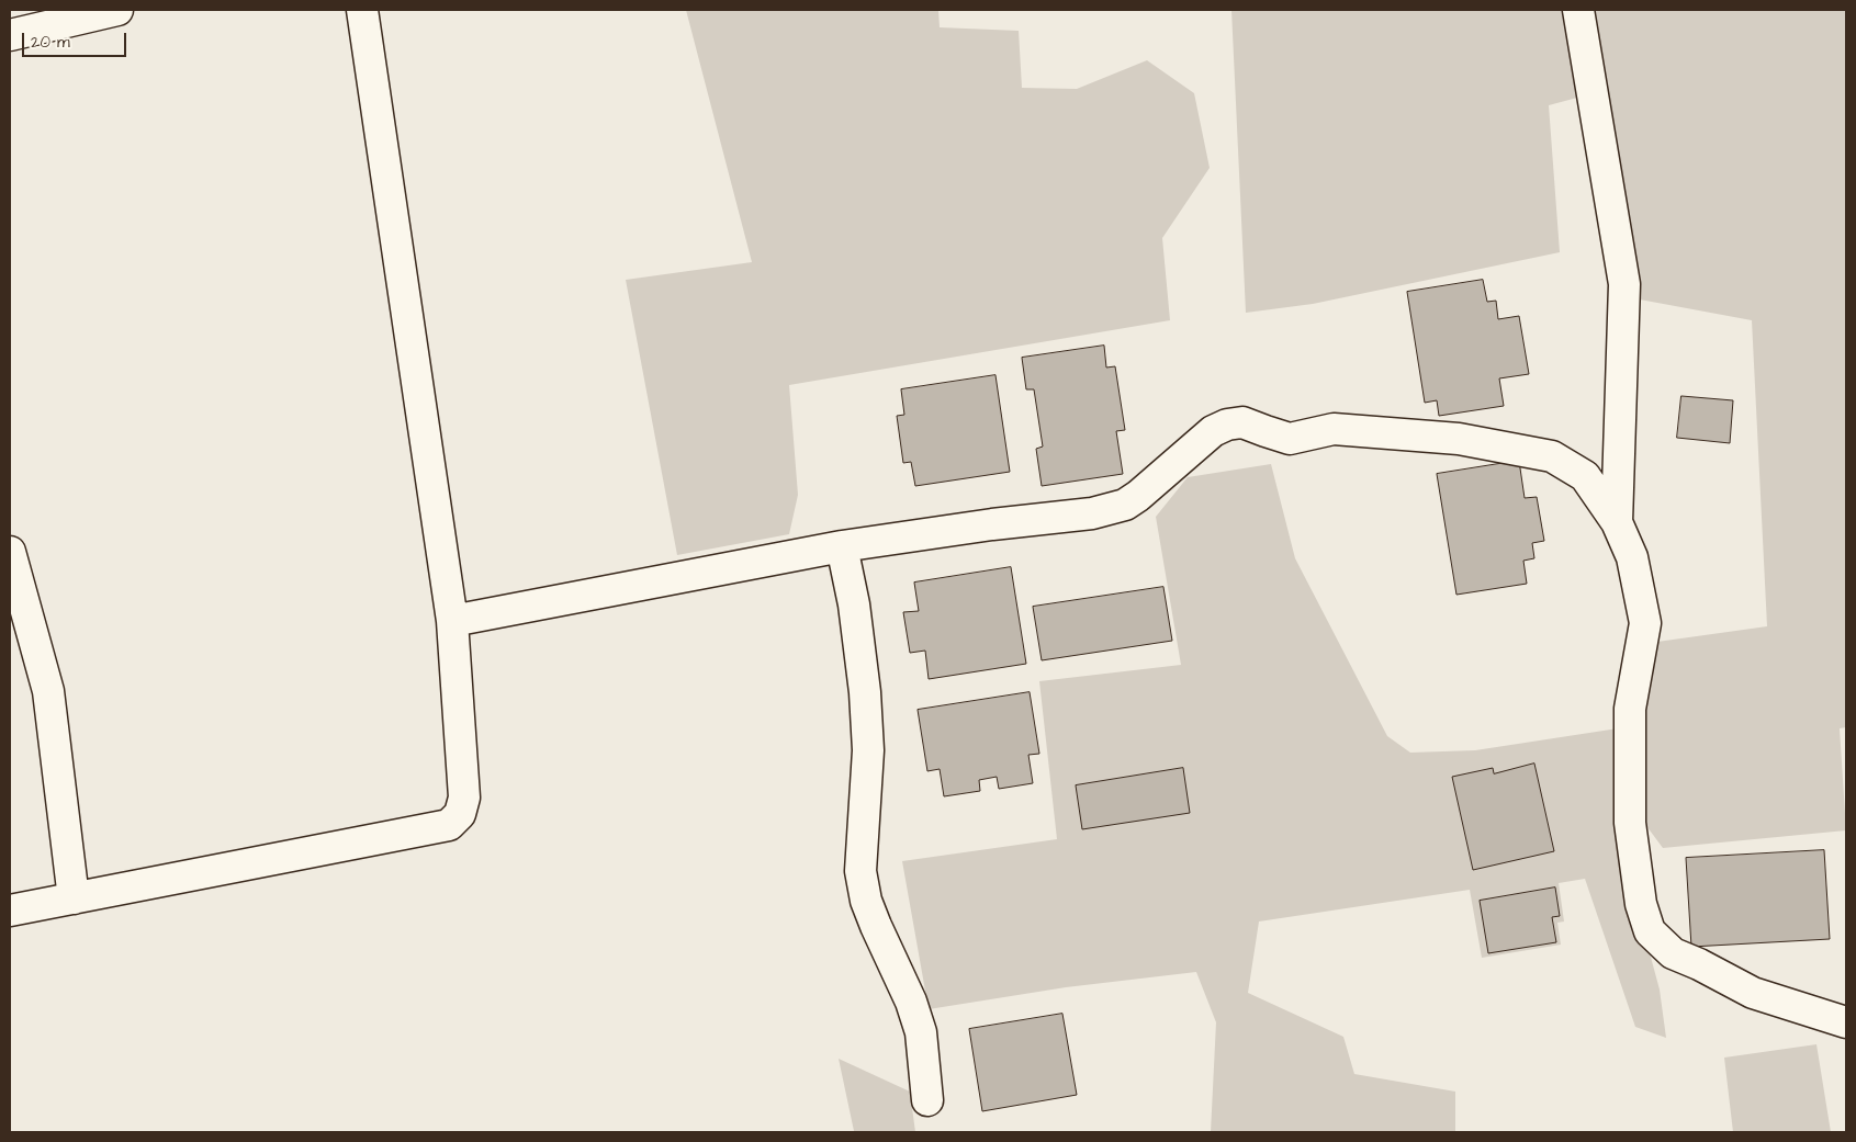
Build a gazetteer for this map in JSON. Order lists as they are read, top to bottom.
{
  "scale_bar": "20 m"
}
